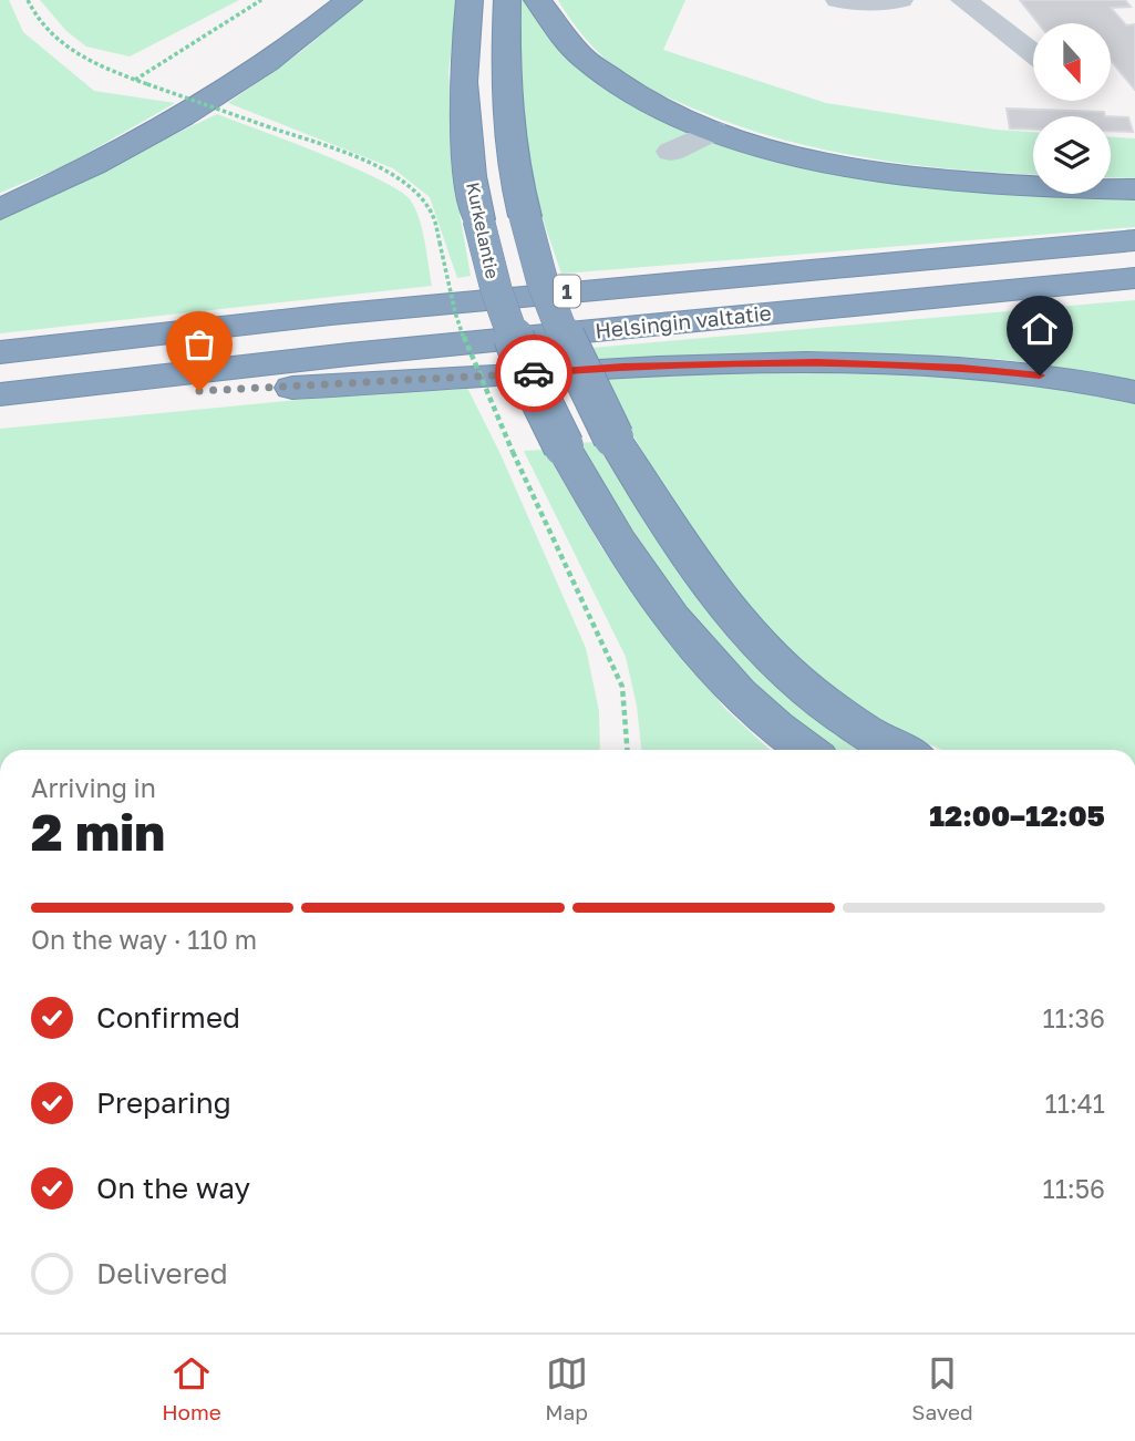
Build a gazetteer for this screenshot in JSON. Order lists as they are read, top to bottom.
{
  "streets": {
    "highway": ["Kurkelantie", "1", "Helsingin valtatie"]
  },
  "north": "bottom",
  "page": {
    "heading": ["2 min", "Arriving in", "12:00–12:05"],
    "bar": "On the way · 110 m",
    "list": [
      ["Confirmed", "11:36"],
      ["Preparing", "11:41"],
      ["On the way", "11:56"],
      "Delivered"
    ],
    "tabs": ["Home", "Map", "Saved"]
  }
}
